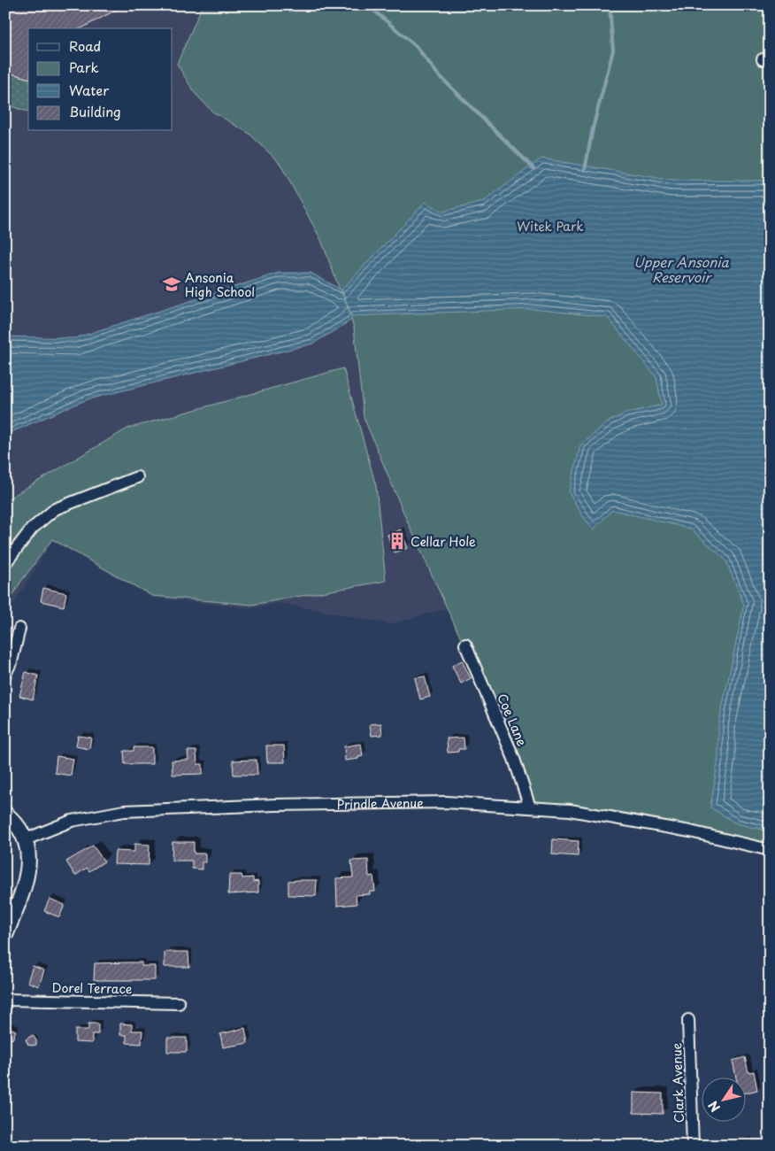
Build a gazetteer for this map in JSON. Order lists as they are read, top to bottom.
{
  "streets": {
    "street": [
      "Coe Lane",
      "Prindle Avenue",
      "Dorel Terrace",
      "Clark Avenue"
    ]
  },
  "crossings": [
    ["Coe Lane", "Prindle Avenue"]
  ],
  "water": ["Upper Ansonia Reservoir"],
  "parks": ["Witek Park"],
  "places": {
    "school or university": ["Ansonia High School"],
    "building": ["Cellar Hole"]
  },
  "legend": [
    "Road",
    "Park",
    "Water",
    "Building"
  ],
  "north": "bottom left"
}
